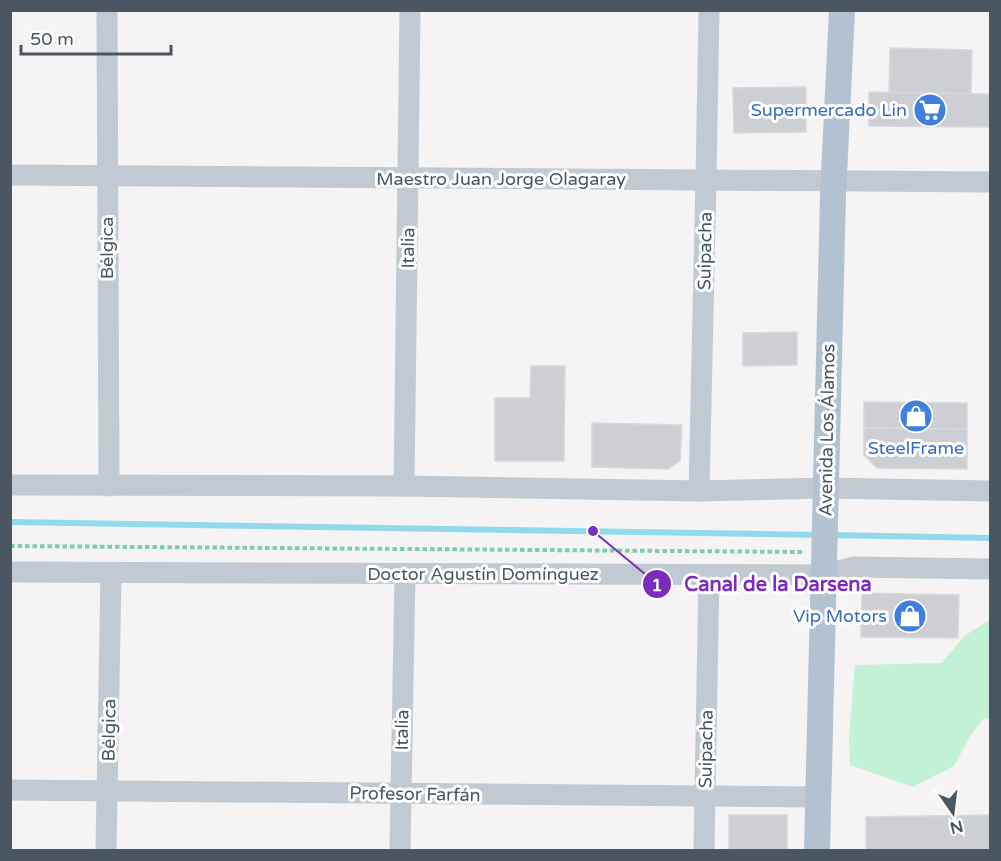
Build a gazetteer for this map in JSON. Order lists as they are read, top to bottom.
{
  "streets": {
    "main road": ["Avenida Los Álamos"],
    "street": [
      "Maestro Juan Jorge Olagaray",
      "Bélgica",
      "Italia",
      "Suipacha",
      "Doctor Agustín Domínguez",
      "Profesor Farfán"
    ]
  },
  "crossings": [
    ["Maestro Juan Jorge Olagaray", "Bélgica"],
    ["Maestro Juan Jorge Olagaray", "Italia"],
    ["Maestro Juan Jorge Olagaray", "Suipacha"],
    ["Maestro Juan Jorge Olagaray", "Avenida Los Álamos"],
    ["Bélgica", "Doctor Agustín Domínguez"],
    ["Bélgica", "Profesor Farfán"],
    ["Italia", "Doctor Agustín Domínguez"],
    ["Italia", "Profesor Farfán"],
    ["Suipacha", "Doctor Agustín Domínguez"],
    ["Suipacha", "Profesor Farfán"],
    ["Avenida Los Álamos", "Doctor Agustín Domínguez"],
    ["Avenida Los Álamos", "Profesor Farfán"]
  ],
  "places": {
    "supermarket": ["Supermercado Lin"],
    "shop": ["SteelFrame", "Vip Motors"],
    "other": ["Canal de la Darsena"]
  },
  "scale_bar": "50 m",
  "north": "bottom"
}
